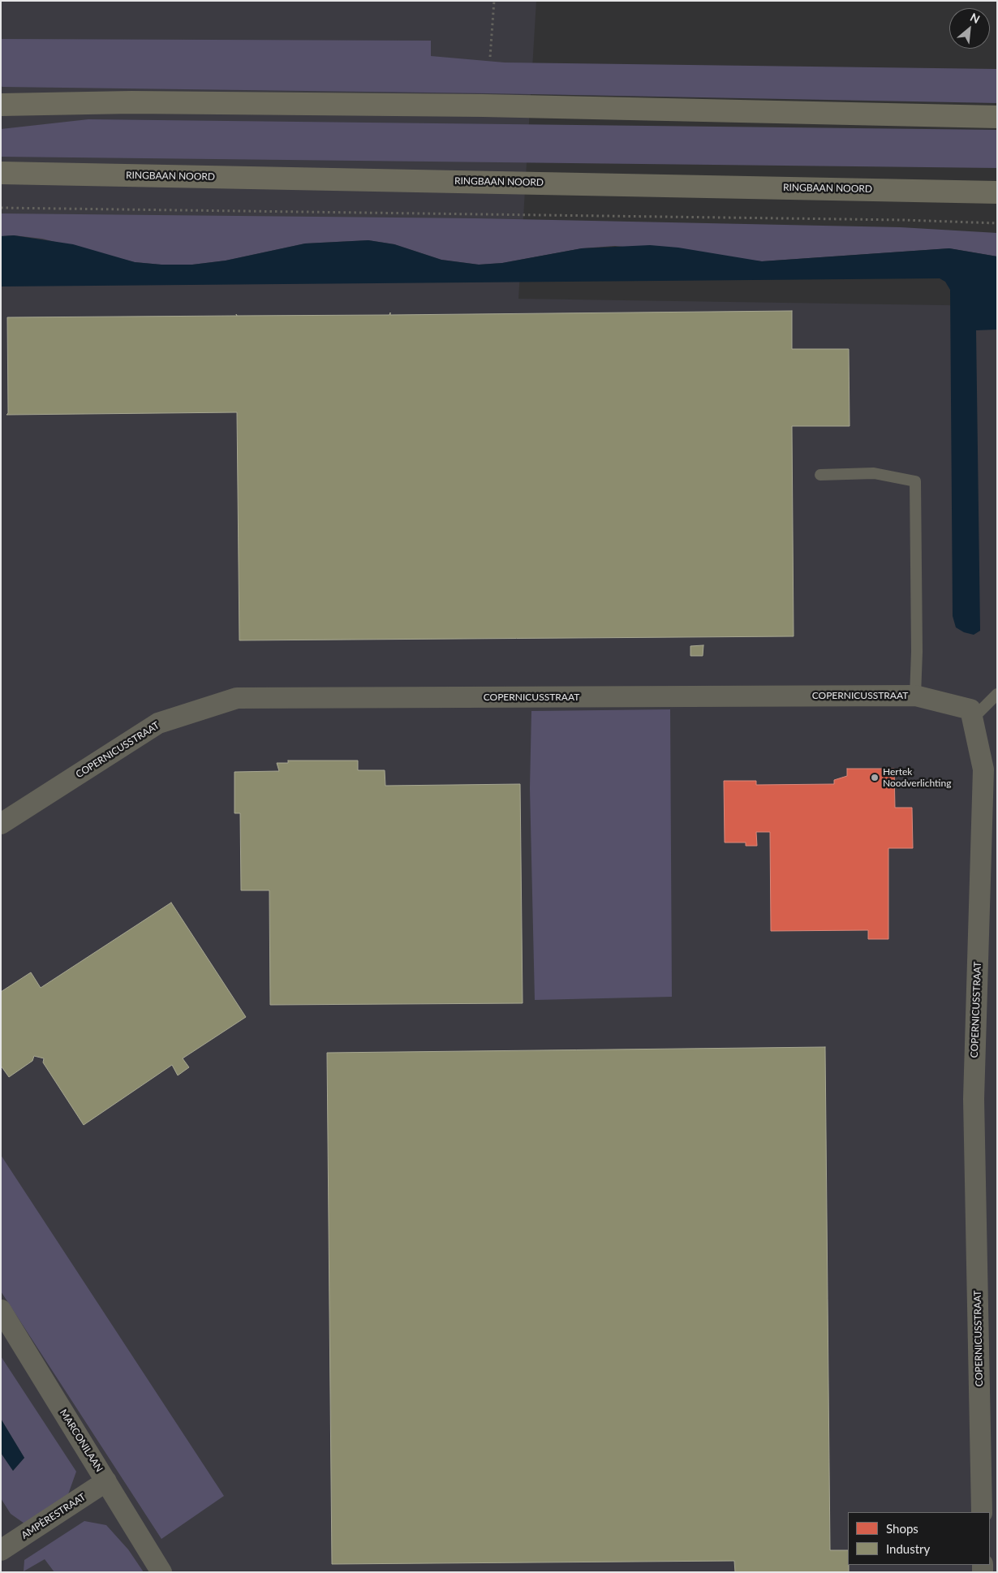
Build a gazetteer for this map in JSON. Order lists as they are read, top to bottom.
{
  "streets": {
    "main road": ["RINGBAAN NOORD"],
    "street": ["COPERNICUSSTRAAT", "MARCONILAAN", "AMPÈRESTRAAT"]
  },
  "crossings": [
    ["MARCONILAAN", "AMPÈRESTRAAT"]
  ],
  "places": ["Hertek Noodverlichting"],
  "legend": ["Shops", "Industry"],
  "north": "top right"
}
